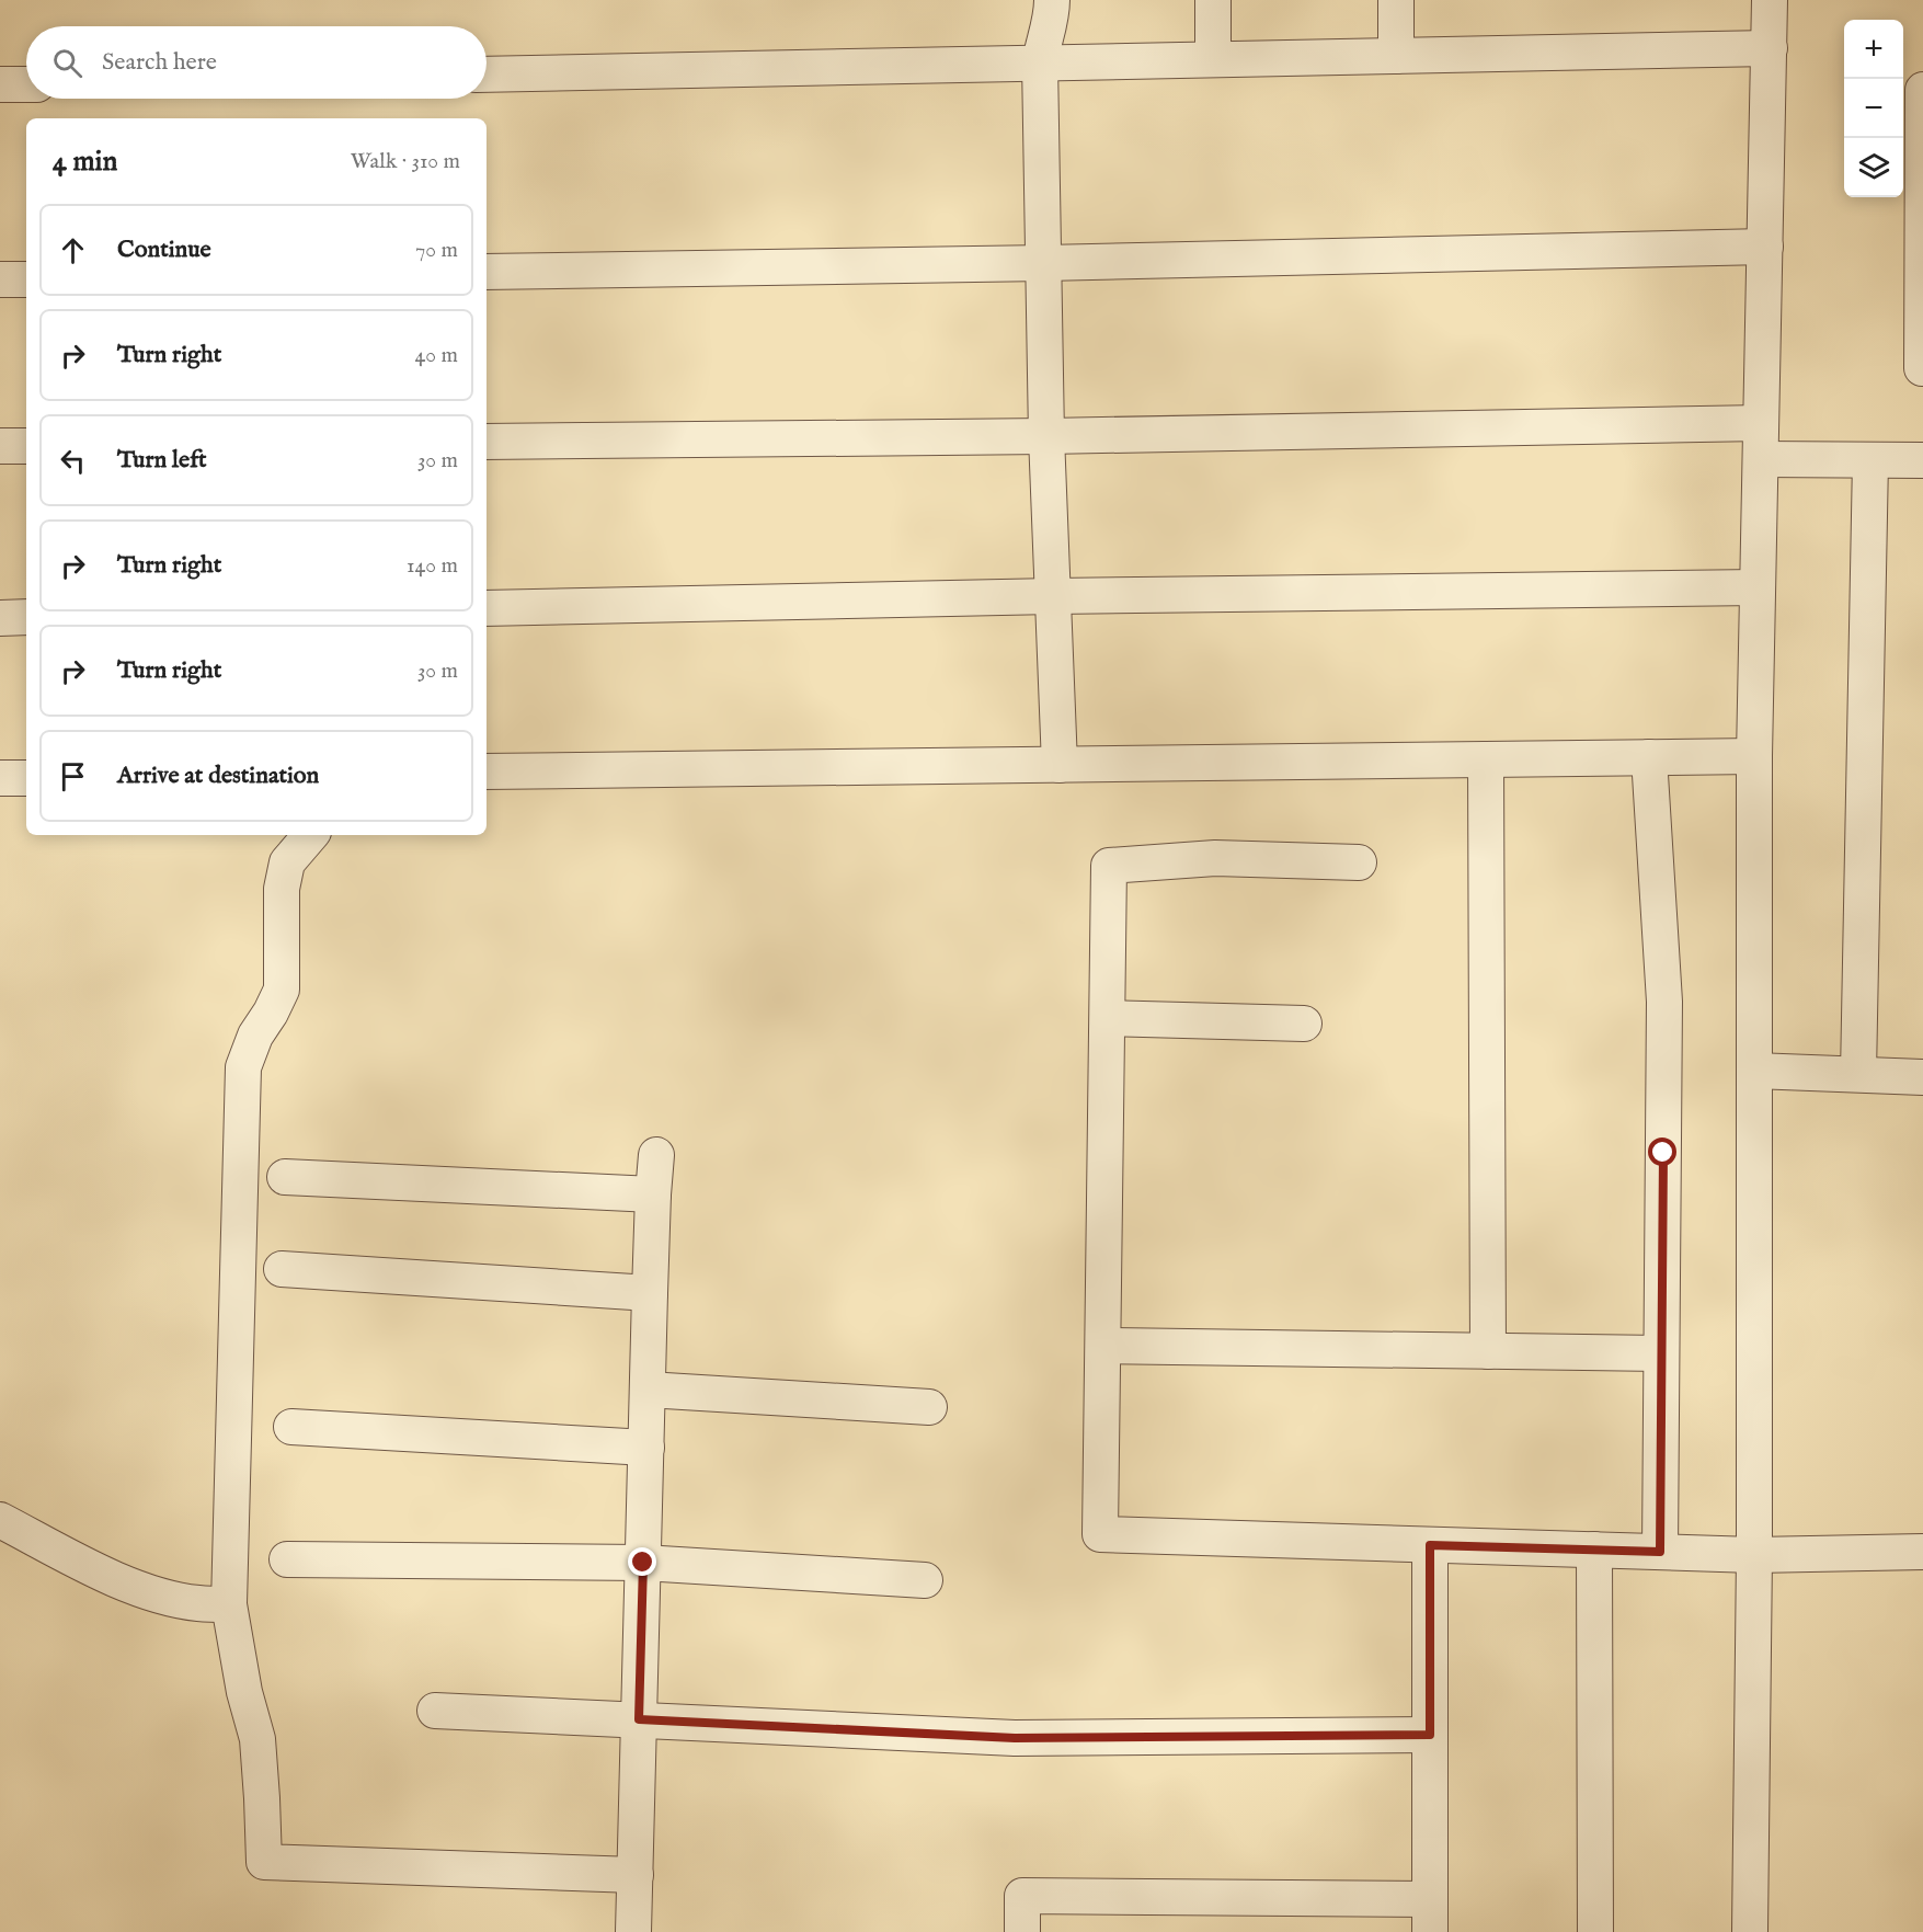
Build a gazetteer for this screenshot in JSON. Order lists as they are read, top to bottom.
{
  "page": {
    "map_buttons": ["+", "−"],
    "search": "Search here",
    "heading": ["4 min", "Walk · 310 m"],
    "list": [
      ["Continue", "70 m"],
      ["Turn right", "40 m"],
      ["Turn left", "30 m"],
      ["Turn right", "140 m"],
      ["Turn right", "30 m"],
      "Arrive at destination"
    ]
  }
}
